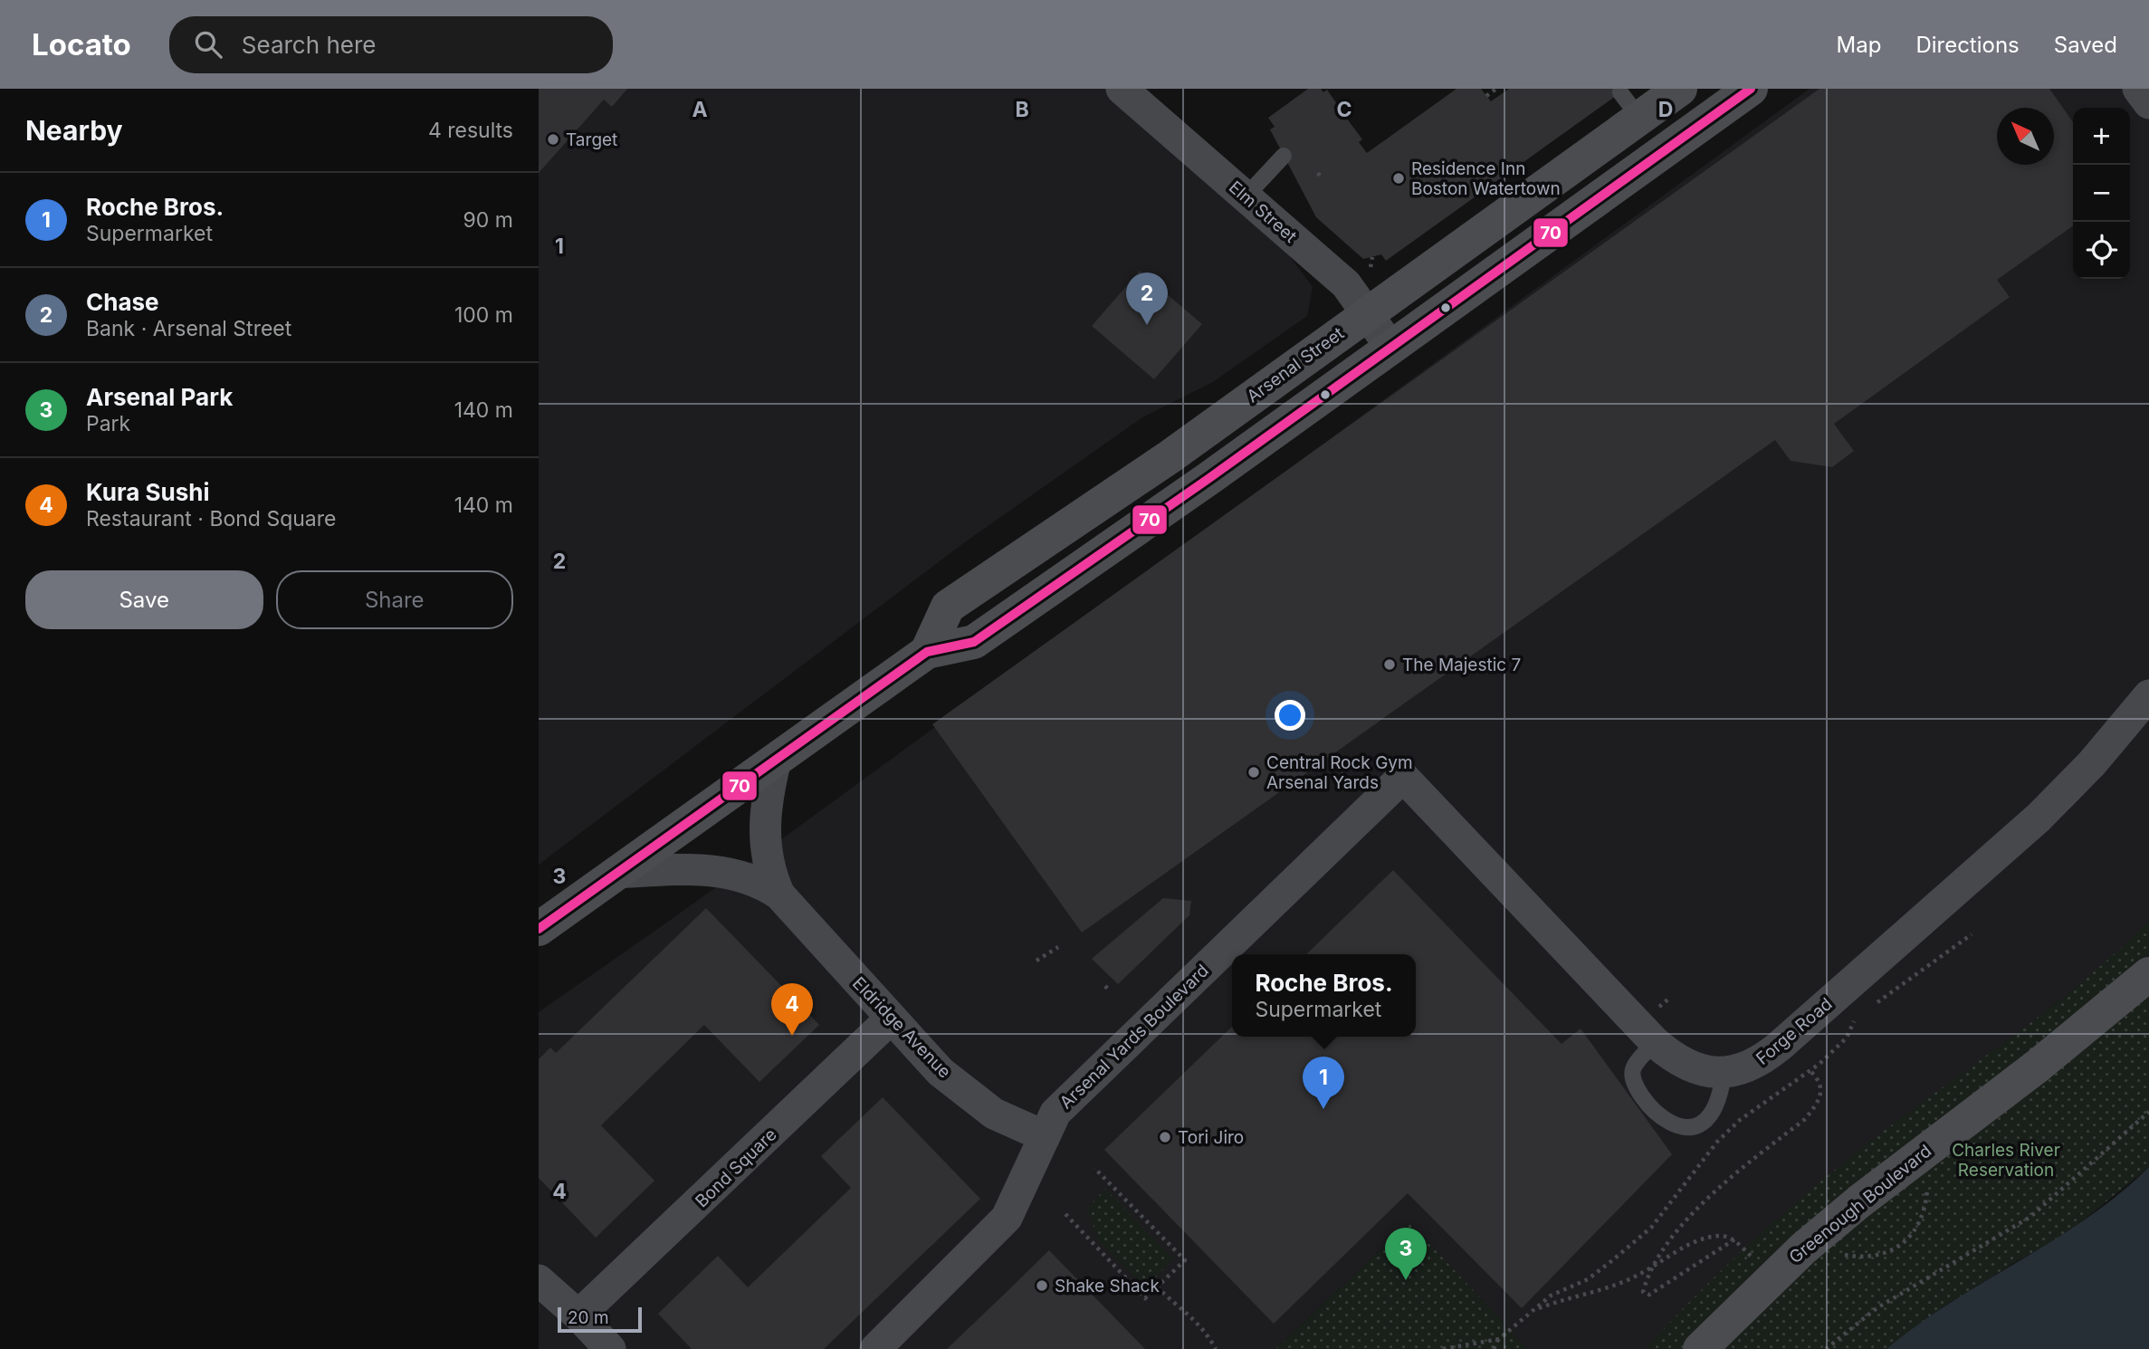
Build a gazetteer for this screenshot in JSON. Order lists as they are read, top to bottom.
{
  "streets": {
    "main road": ["Arsenal Street", "Greenough Boulevard"],
    "street": [
      "Elm Street",
      "Eldridge Avenue",
      "Forge Road",
      "Arsenal Yards Boulevard",
      "Bond Square"
    ]
  },
  "crossings": [
    ["Elm Street", "Arsenal Street"],
    ["Arsenal Street", "Eldridge Avenue"],
    ["Eldridge Avenue", "Arsenal Yards Boulevard"],
    ["Eldridge Avenue", "Bond Square"],
    ["Forge Road", "Arsenal Yards Boulevard"]
  ],
  "parks": ["Charles River Reservation"],
  "places": [
    "Target",
    "Residence Inn Boston Watertown",
    "The Majestic 7",
    "Central Rock Gym Arsenal Yards",
    "Tori Jiro",
    "Shake Shack"
  ],
  "lines": ["transit line 70"],
  "scale_bar": "20 m",
  "north": "top left",
  "page": {
    "header": "Locato",
    "search": "Search here",
    "nav": ["Map", "Directions", "Saved"],
    "heading": ["Nearby", "4 results"],
    "map_buttons": ["+", "−"],
    "list": [
      {
        "mark": "1",
        "name": "Roche Bros.",
        "note": "Supermarket",
        "value": "90 m"
      },
      {
        "mark": "2",
        "name": "Chase",
        "note": "Bank · Arsenal Street",
        "value": "100 m"
      },
      {
        "mark": "3",
        "name": "Arsenal Park",
        "note": "Park",
        "value": "140 m"
      },
      {
        "mark": "4",
        "name": "Kura Sushi",
        "note": "Restaurant · Bond Square",
        "value": "140 m"
      }
    ],
    "pins": [
      "2",
      "4",
      "1",
      "3"
    ],
    "buttons": ["Save", "Share"],
    "popup": ["Roche Bros.", "Supermarket"],
    "scale": "20 m"
  },
  "grid": {
    "columns": [
      "A",
      "B",
      "C",
      "D"
    ],
    "rows": [
      "1",
      "2",
      "3",
      "4"
    ]
  }
}
